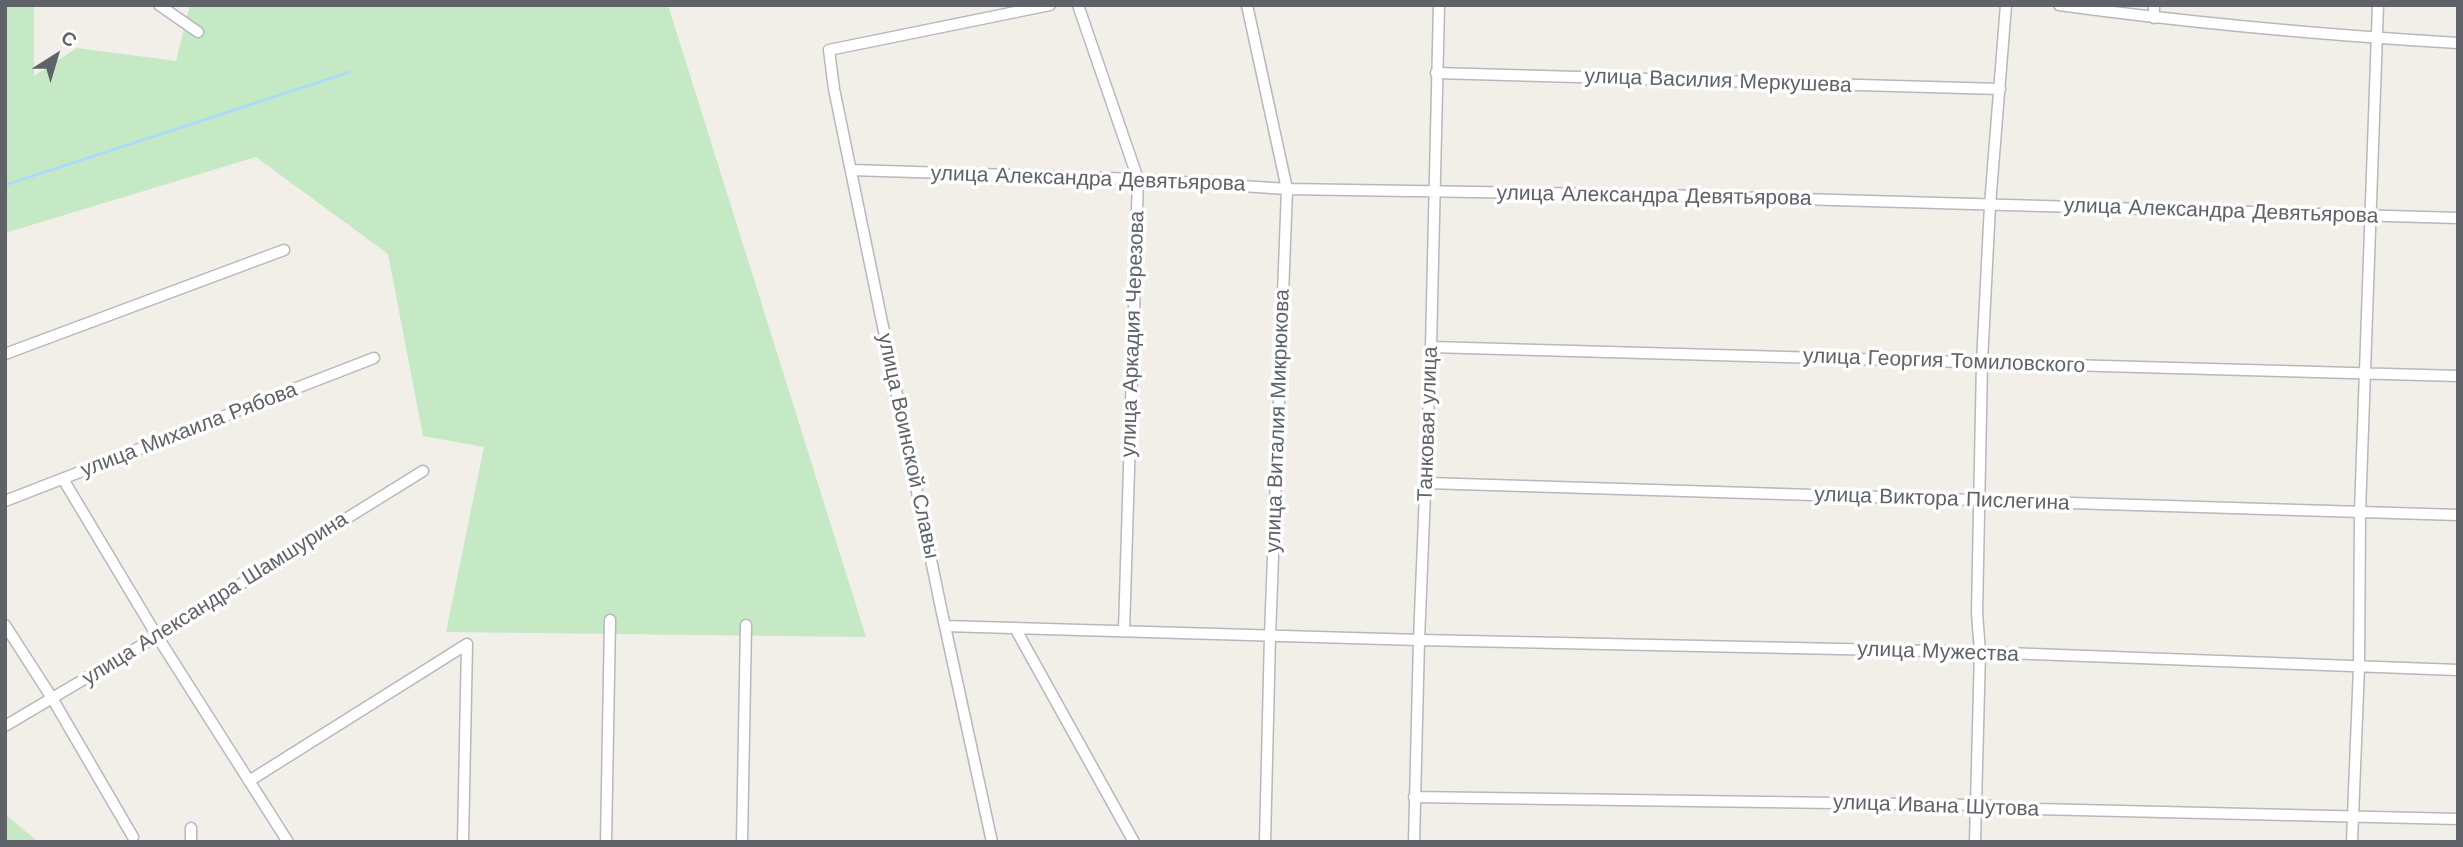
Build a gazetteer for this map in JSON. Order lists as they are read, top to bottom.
{
  "streets": {
    "street": [
      "улица Василия Меркушева",
      "улица Александра Девятьярова",
      "улица Аркадия Черезова",
      "улица Георгия Томиловского",
      "улица Виталия Микрюкова",
      "Танковая улица",
      "улица Михаила Рябова",
      "улица Воинской Славы",
      "улица Виктора Пислегина",
      "улица Александра Шамшурина",
      "улица Мужества",
      "улица Ивана Шутова"
    ]
  },
  "crossings": [
    ["улица Василия Меркушева", "Танковая улица"],
    ["улица Александра Девятьярова", "улица Аркадия Черезова"],
    ["улица Александра Девятьярова", "улица Виталия Микрюкова"],
    ["улица Александра Девятьярова", "Танковая улица"],
    ["улица Александра Девятьярова", "улица Воинской Славы"],
    ["улица Аркадия Черезова", "улица Мужества"],
    ["улица Георгия Томиловского", "Танковая улица"],
    ["улица Виталия Микрюкова", "улица Мужества"],
    ["Танковая улица", "улица Виктора Пислегина"],
    ["Танковая улица", "улица Мужества"],
    ["Танковая улица", "улица Ивана Шутова"],
    ["улица Воинской Славы", "улица Мужества"]
  ],
  "north": "top right"
}
